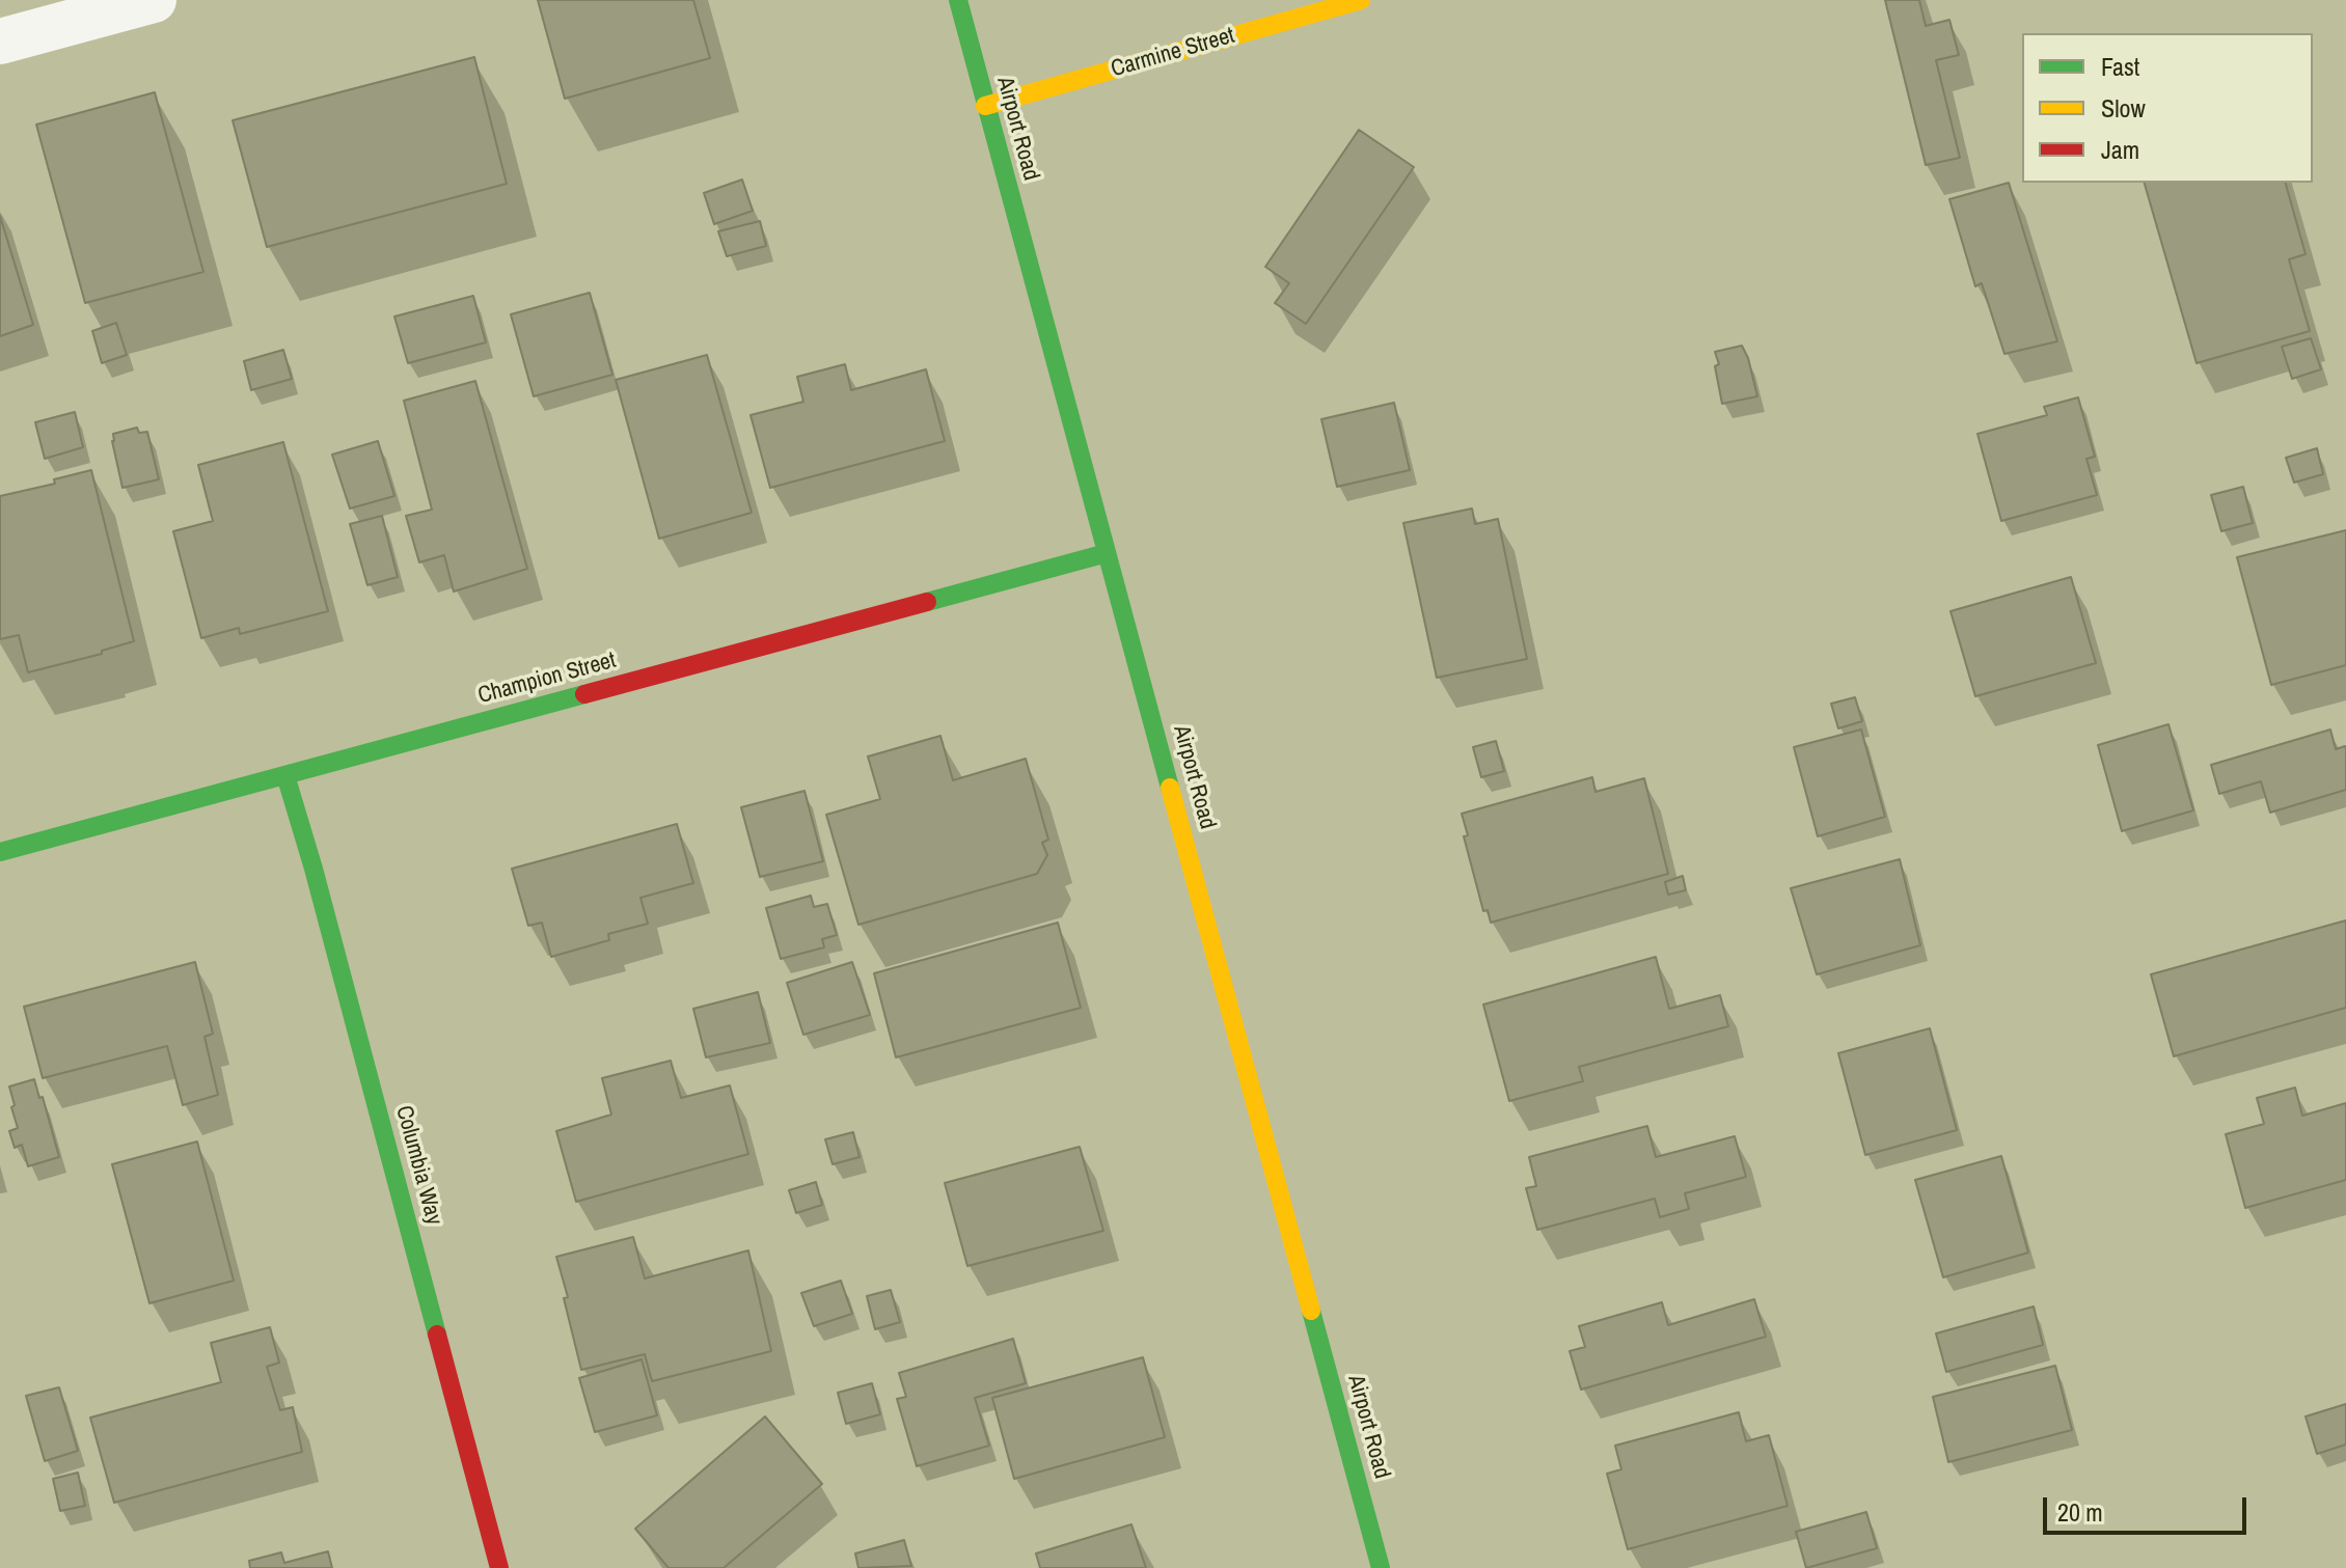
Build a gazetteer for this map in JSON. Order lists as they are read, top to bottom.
{
  "streets": {
    "street": [
      "Carmine Street",
      "Airport Road",
      "Champion Street",
      "Columbia Way"
    ]
  },
  "crossings": [
    ["Carmine Street", "Airport Road"],
    ["Airport Road", "Champion Street"],
    ["Champion Street", "Columbia Way"]
  ],
  "legend": ["Fast", "Slow", "Jam"],
  "scale_bar": "20 m"
}
